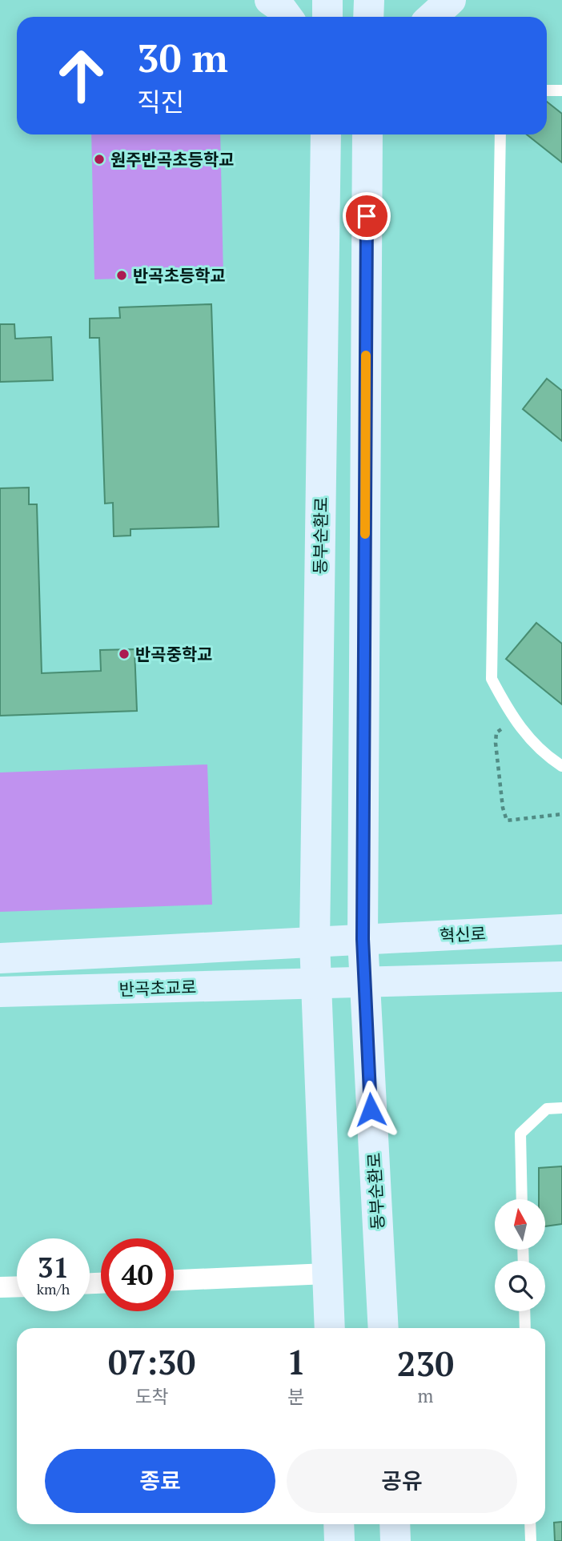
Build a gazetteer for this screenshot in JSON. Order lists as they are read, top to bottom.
{
  "streets": {
    "street": ["동부순환로", "혁신로", "반곡초교로"]
  },
  "crossings": [
    ["동부순환로", "혁신로"],
    ["동부순환로", "반곡초교로"]
  ],
  "places": ["원주반곡초등학교", "반곡초등학교", "반곡중학교"],
  "north": "top",
  "page": {
    "turn": ["30 m", "직진"],
    "speed": "31 km/h",
    "limit": "40",
    "eta": [
      "07:30",
      "도착",
      "1",
      "분",
      "230",
      "m"
    ],
    "buttons": ["종료", "공유"]
  }
}
